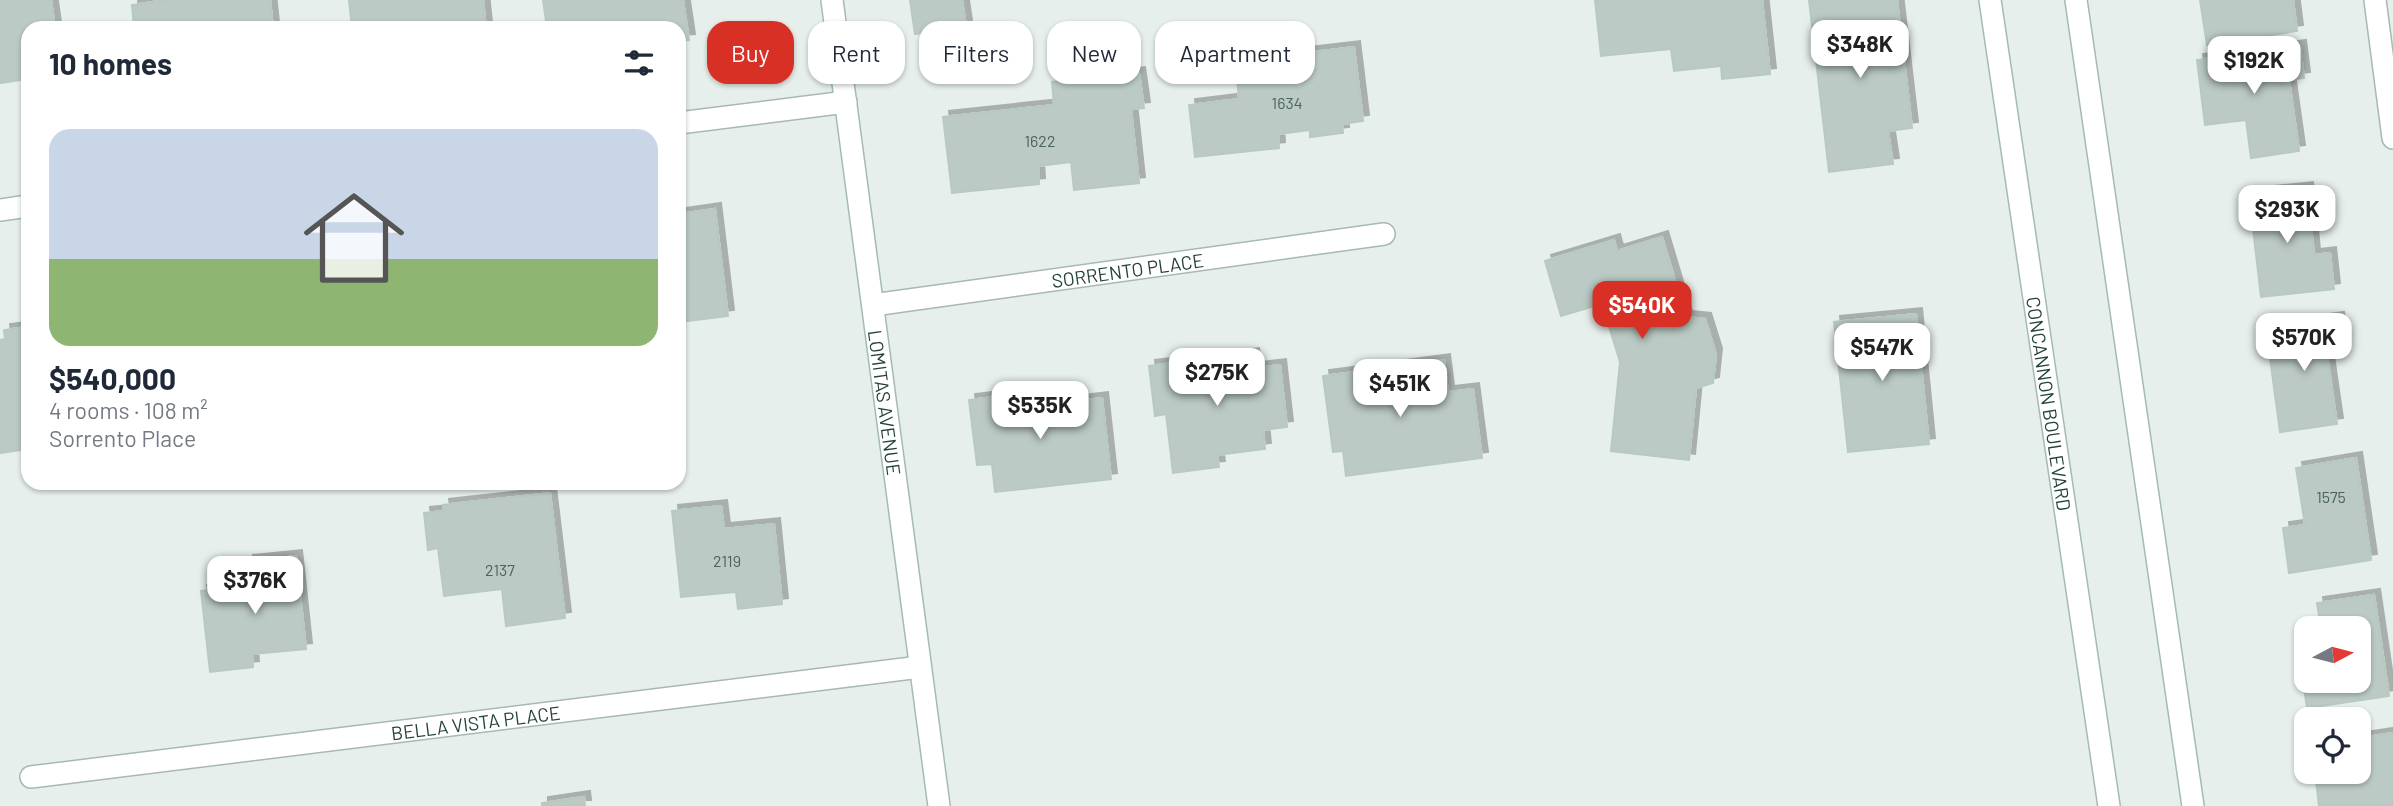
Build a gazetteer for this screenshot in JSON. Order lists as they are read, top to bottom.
{
  "streets": {
    "street": [
      "SORRENTO PLACE",
      "LOMITAS AVENUE",
      "CONCANNON BOULEVARD",
      "BELLA VISTA PLACE"
    ]
  },
  "crossings": [
    ["SORRENTO PLACE", "LOMITAS AVENUE"],
    ["LOMITAS AVENUE", "BELLA VISTA PLACE"]
  ],
  "house_numbers": [
    "1634",
    "1622",
    "1575",
    "2119",
    "2137"
  ],
  "north": "right",
  "page": {
    "price": [
      "$348K",
      "$192K",
      "$293K",
      "$540K",
      "$570K",
      "$547K",
      "$275K",
      "$451K",
      "$535K",
      "$376K"
    ],
    "chip": [
      "Buy",
      "Rent",
      "Filters",
      "New",
      "Apartment"
    ],
    "heading": "10 homes",
    "list": [
      {
        "name": "$540,000",
        "note": "4 rooms · 108 m² · Sorrento Place"
      }
    ]
  }
}
